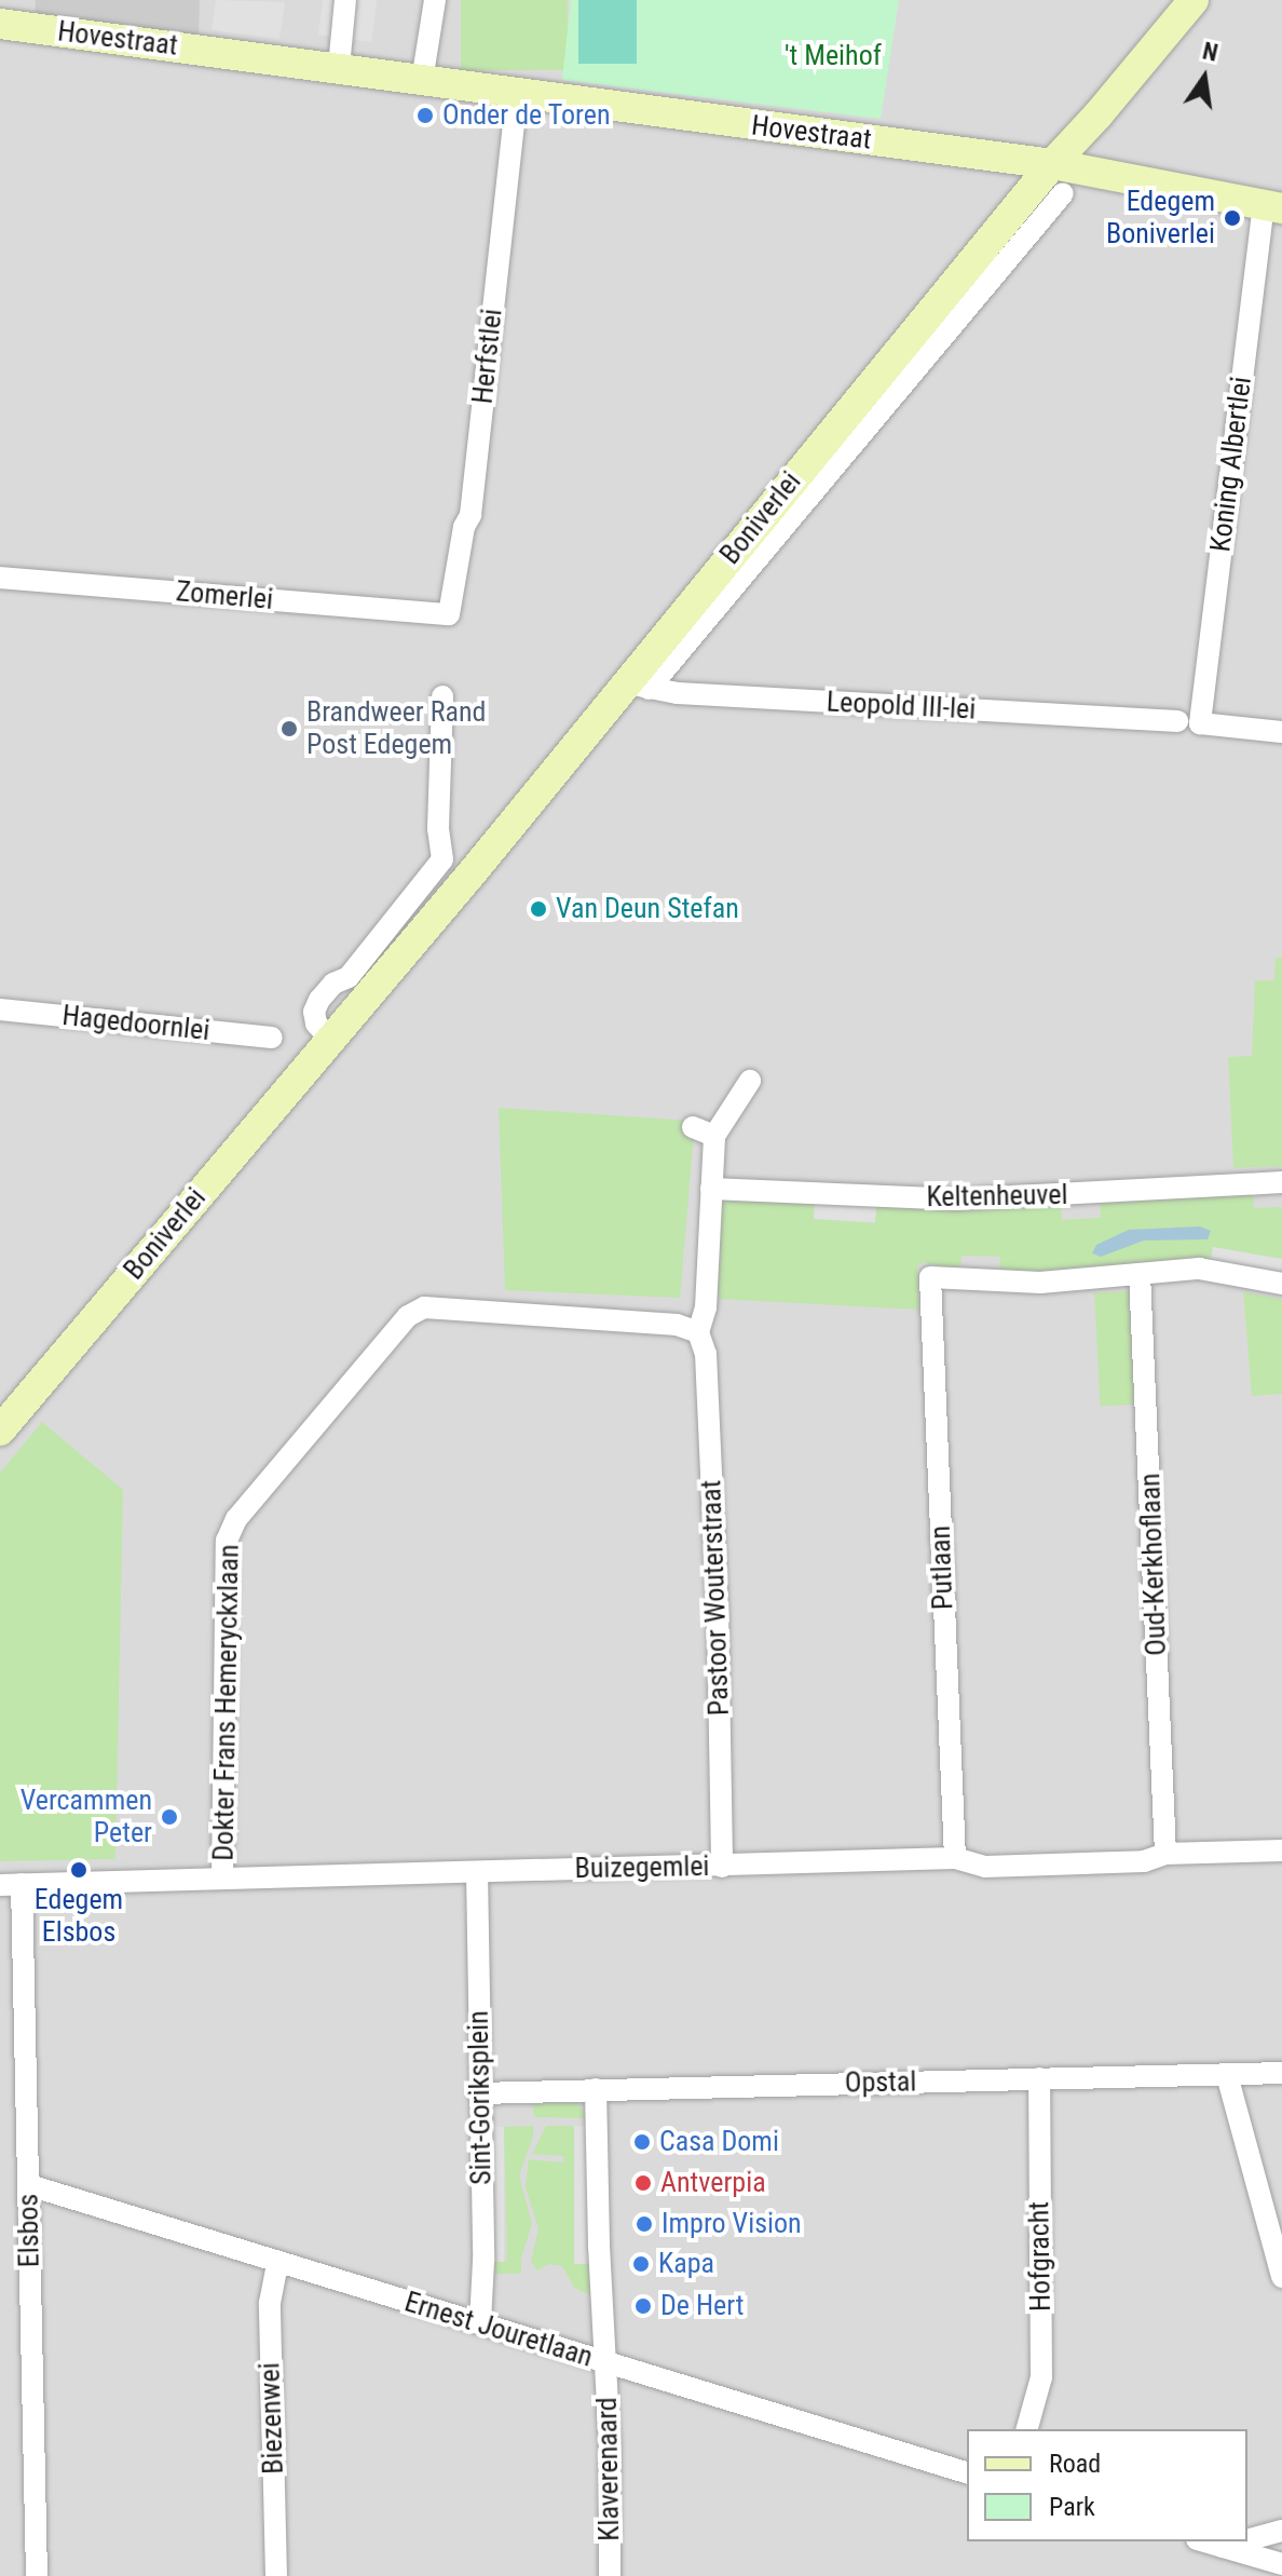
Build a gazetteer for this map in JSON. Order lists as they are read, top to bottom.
{
  "streets": {
    "main road": ["Hovestraat", "Boniverlei"],
    "street": [
      "Herfstlei",
      "Koning Albertlei",
      "Zomerlei",
      "Leopold III-lei",
      "Hagedoornlei",
      "Keltenheuvel",
      "Oud-Kerkhoflaan",
      "Putlaan",
      "Pastoor Wouterstraat",
      "Dokter Frans Hemeryckxlaan",
      "Buizegemlei",
      "Opstal",
      "Sint-Goriksplein",
      "Elsbos",
      "Hofgracht",
      "Ernest Jouretlaan",
      "Biezenwei",
      "Klaverenaard"
    ]
  },
  "crossings": [
    ["Hovestraat", "Herfstlei"],
    ["Hovestraat", "Koning Albertlei"],
    ["Hovestraat", "Boniverlei"],
    ["Herfstlei", "Zomerlei"],
    ["Koning Albertlei", "Leopold III-lei"],
    ["Boniverlei", "Leopold III-lei"],
    ["Oud-Kerkhoflaan", "Putlaan"],
    ["Oud-Kerkhoflaan", "Buizegemlei"],
    ["Putlaan", "Buizegemlei"],
    ["Pastoor Wouterstraat", "Dokter Frans Hemeryckxlaan"],
    ["Pastoor Wouterstraat", "Buizegemlei"],
    ["Dokter Frans Hemeryckxlaan", "Buizegemlei"],
    ["Buizegemlei", "Sint-Goriksplein"],
    ["Buizegemlei", "Elsbos"],
    ["Opstal", "Sint-Goriksplein"],
    ["Opstal", "Hofgracht"],
    ["Sint-Goriksplein", "Ernest Jouretlaan"],
    ["Elsbos", "Ernest Jouretlaan"],
    ["Ernest Jouretlaan", "Biezenwei"],
    ["Ernest Jouretlaan", "Klaverenaard"]
  ],
  "parks": ["'t Meihof"],
  "places": [
    "Onder de Toren",
    "Edegem Boniverlei",
    "Brandweer Rand Post Edegem",
    "Van Deun Stefan",
    "Vercammen Peter",
    "Edegem Elsbos",
    "Casa Domi",
    "Antverpia",
    "Impro Vision",
    "Kapa",
    "De Hert"
  ],
  "legend": ["Road", "Park"],
  "north": "top"
}
